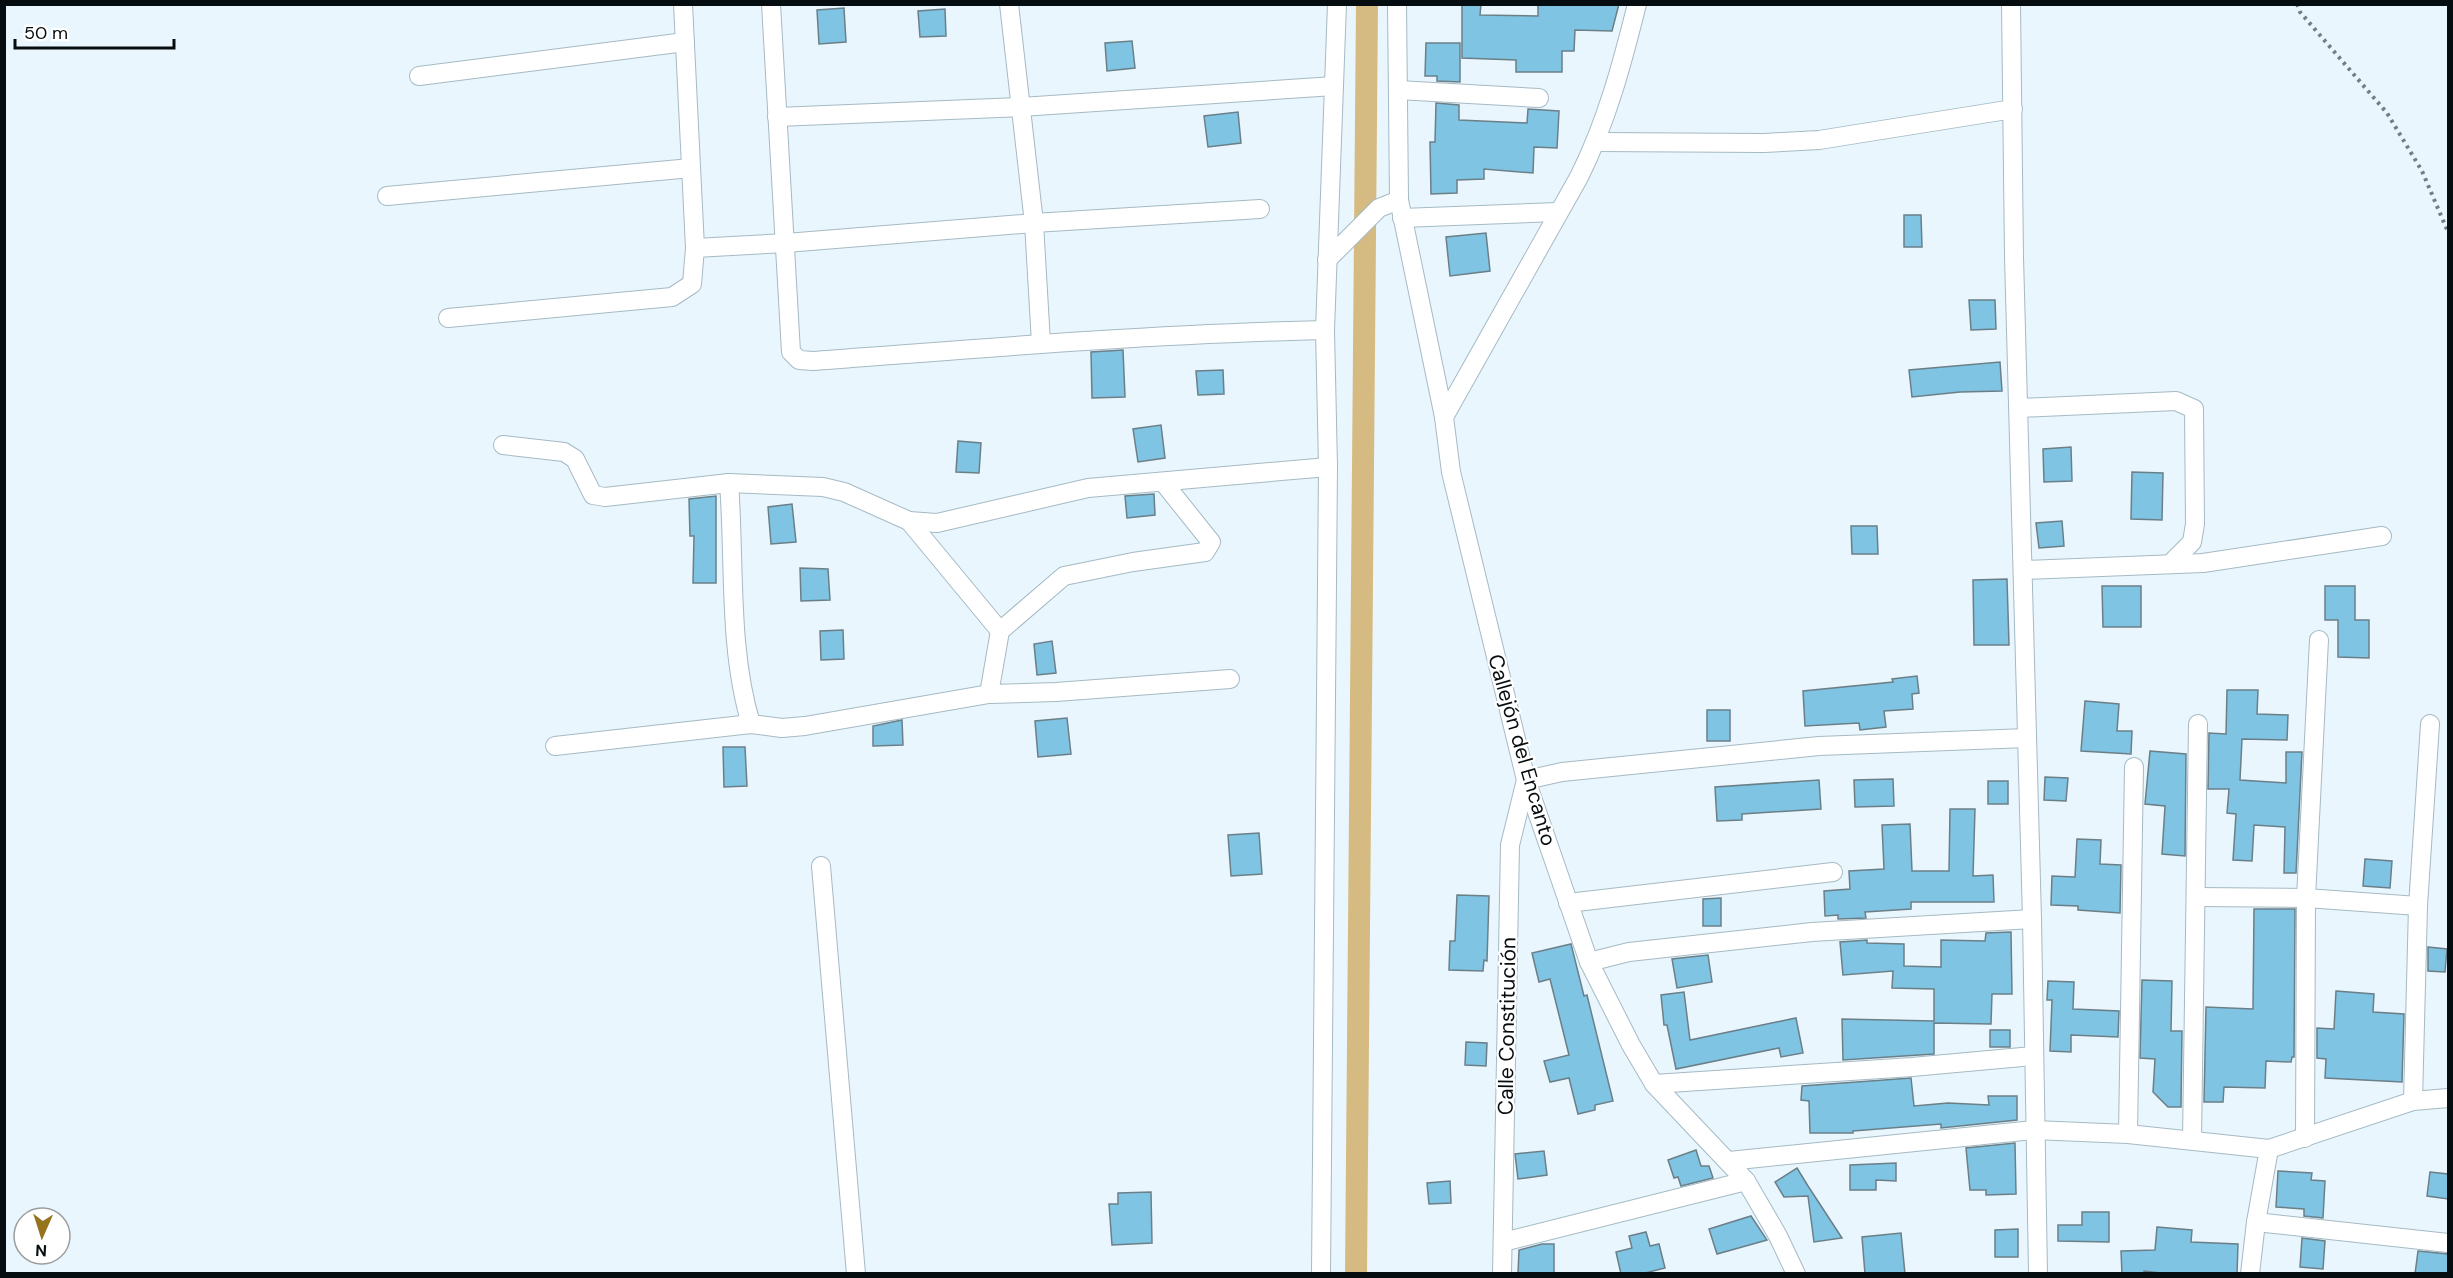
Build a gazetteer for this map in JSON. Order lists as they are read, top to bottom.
{
  "streets": {
    "street": ["Callejón del Encanto", "Calle Constitución"]
  },
  "crossings": [
    ["Callejón del Encanto", "Calle Constitución"]
  ],
  "scale_bar": "50 m",
  "north": "bottom"
}
